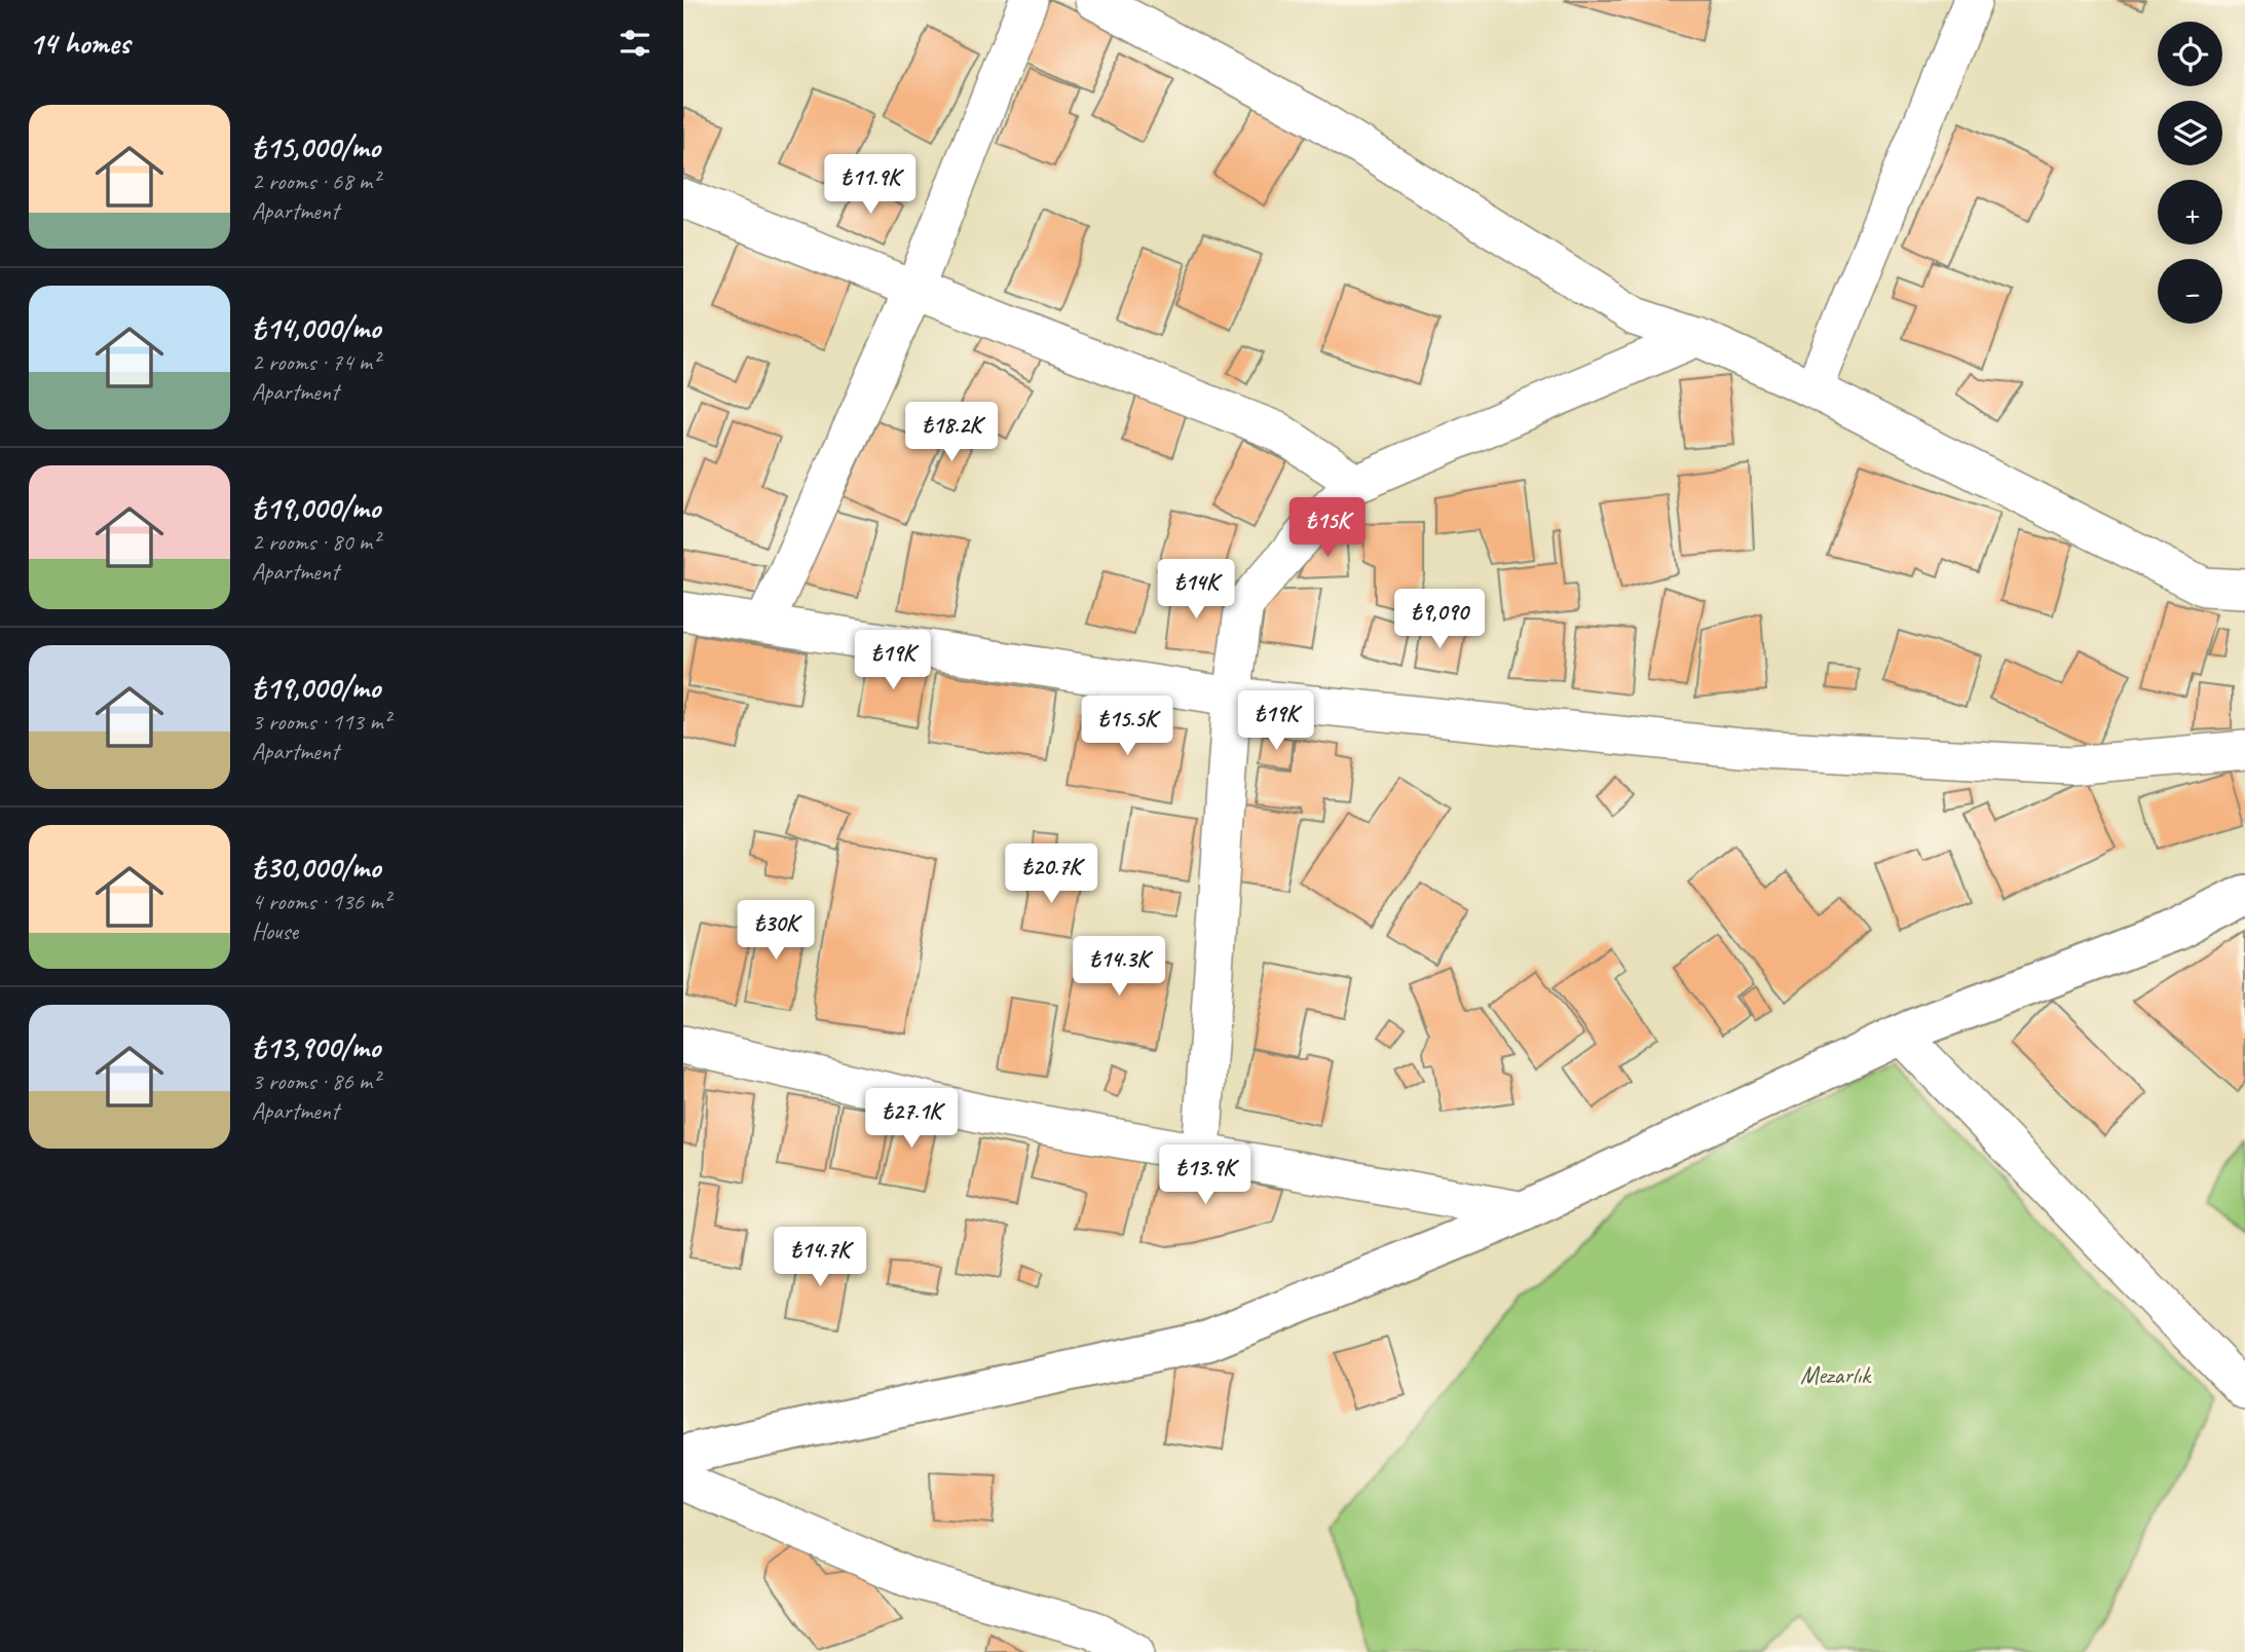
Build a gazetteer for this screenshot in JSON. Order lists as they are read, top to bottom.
{
  "parks": ["Mezarlık"],
  "page": {
    "heading": "14 homes",
    "map_buttons": ["+", "−"],
    "list": [
      {
        "name": "₺15,000/mo",
        "note": "2 rooms · 68 m² · Apartment"
      },
      {
        "name": "₺14,000/mo",
        "note": "2 rooms · 74 m² · Apartment"
      },
      {
        "name": "₺19,000/mo",
        "note": "2 rooms · 80 m² · Apartment"
      },
      {
        "name": "₺19,000/mo",
        "note": "3 rooms · 113 m² · Apartment"
      },
      {
        "name": "₺30,000/mo",
        "note": "4 rooms · 136 m² · House"
      },
      {
        "name": "₺13,900/mo",
        "note": "3 rooms · 86 m² · Apartment"
      }
    ],
    "price": [
      "₺11.9K",
      "₺18.2K",
      "₺15K",
      "₺14K",
      "₺9,090",
      "₺19K",
      "₺19K",
      "₺15.5K",
      "₺20.7K",
      "₺30K",
      "₺14.3K",
      "₺27.1K",
      "₺13.9K",
      "₺14.7K"
    ]
  }
}
